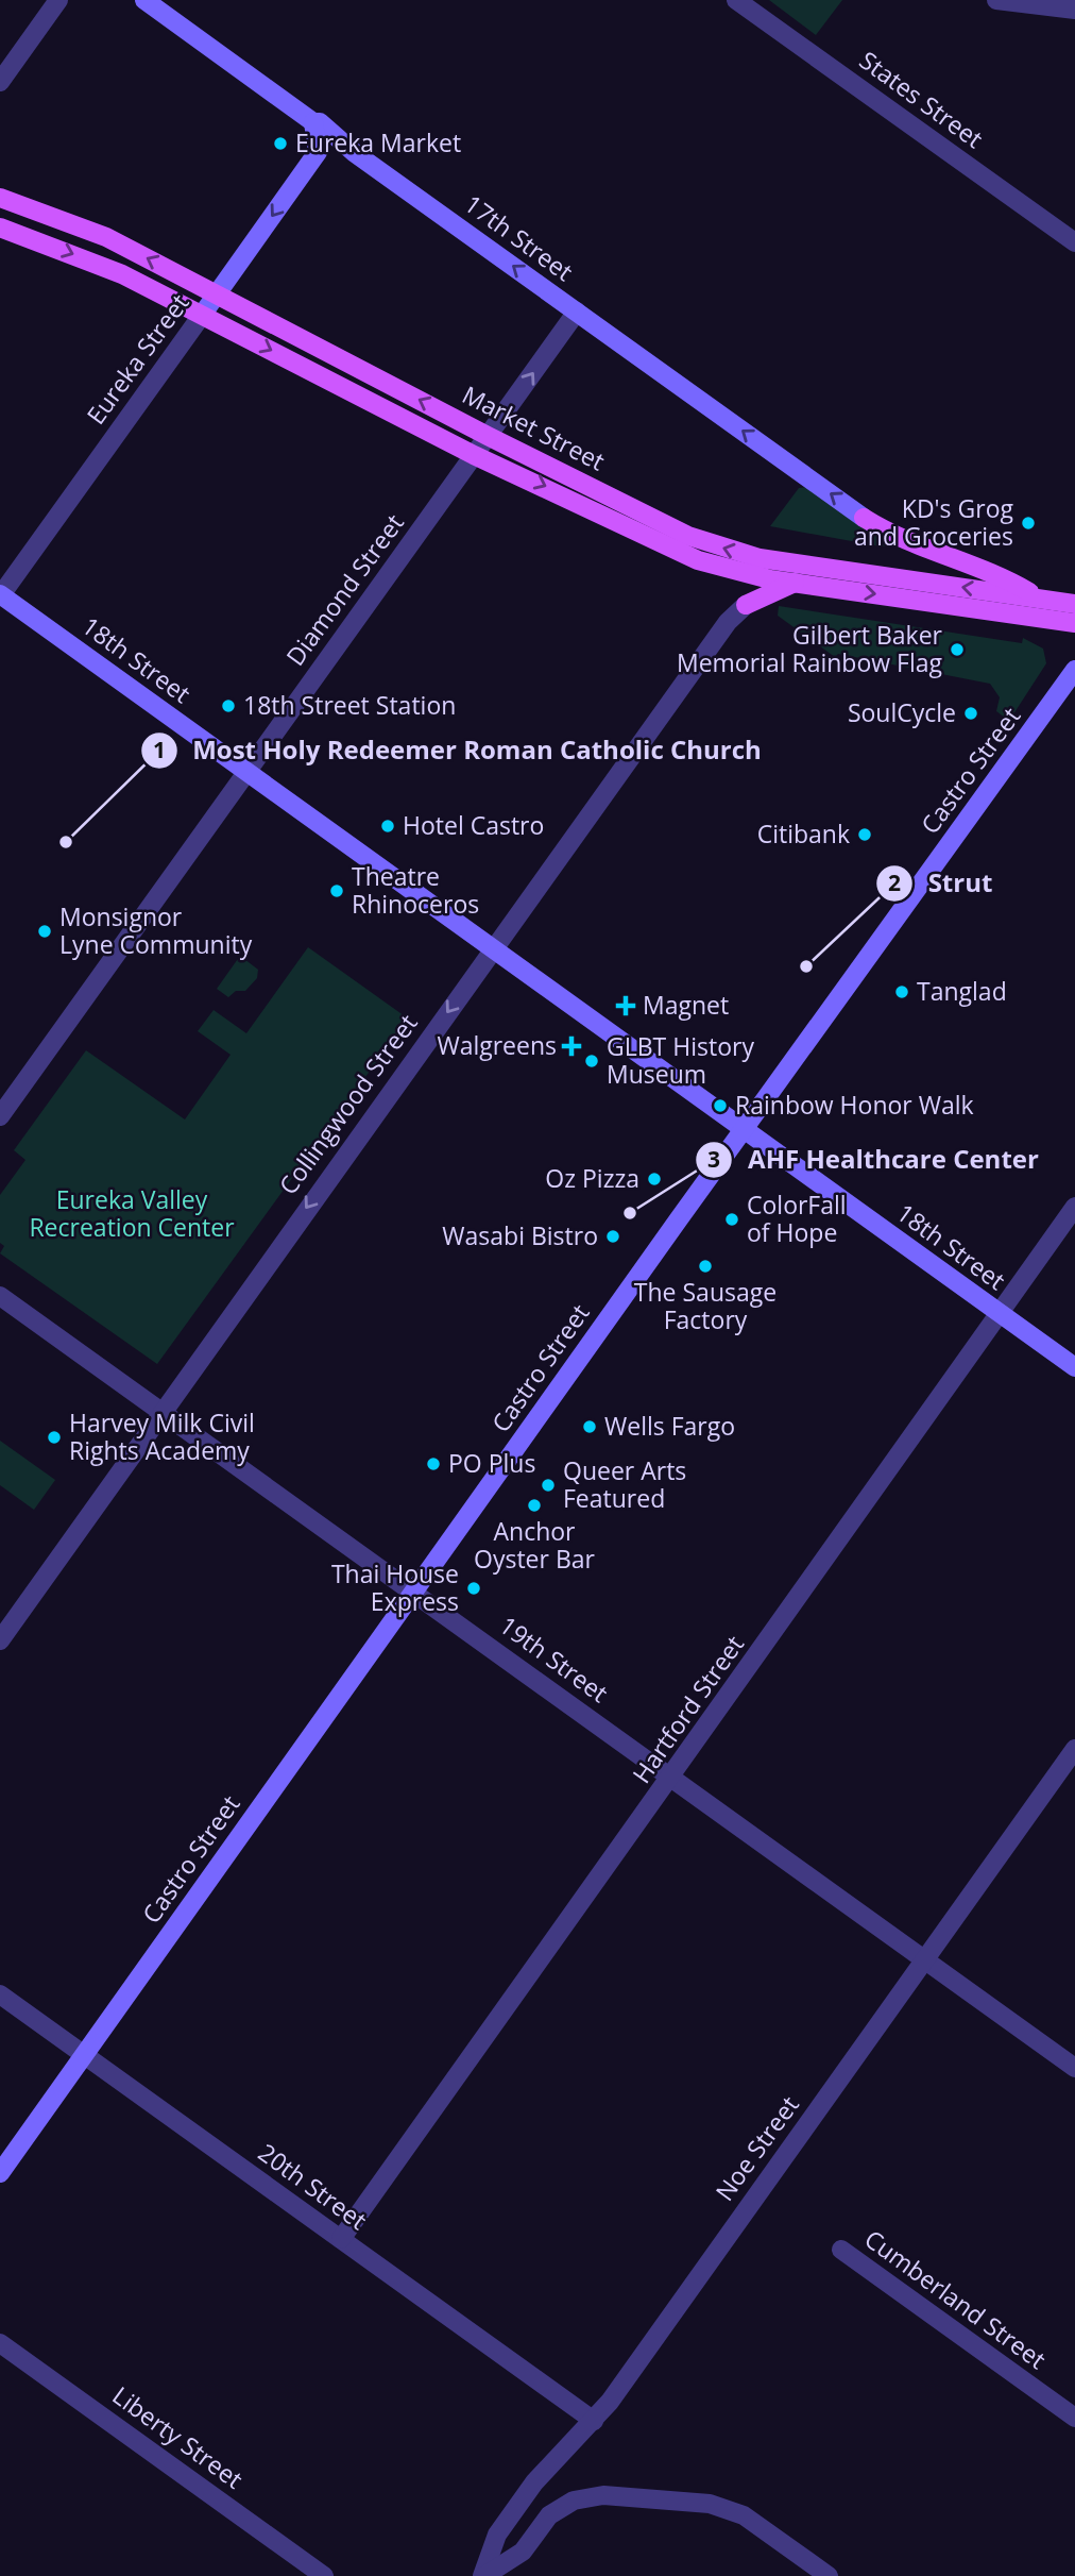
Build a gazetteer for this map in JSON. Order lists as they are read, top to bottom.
{
  "streets": {
    "main road": ["Market Street"],
    "street": [
      "States Street",
      "17th Street",
      "Eureka Street",
      "Diamond Street",
      "18th Street",
      "Castro Street",
      "Collingwood Street",
      "19th Street",
      "Hartford Street",
      "Noe Street",
      "20th Street",
      "Cumberland Street",
      "Liberty Street"
    ]
  },
  "crossings": [
    ["17th Street", "Diamond Street"],
    ["Eureka Street", "Market Street"],
    ["Eureka Street", "18th Street"],
    ["Market Street", "Diamond Street"],
    ["Diamond Street", "18th Street"],
    ["18th Street", "Castro Street"],
    ["18th Street", "Collingwood Street"],
    ["18th Street", "Hartford Street"],
    ["Castro Street", "19th Street"],
    ["Castro Street", "20th Street"],
    ["Collingwood Street", "19th Street"],
    ["19th Street", "Hartford Street"],
    ["19th Street", "Noe Street"],
    ["Hartford Street", "20th Street"],
    ["Noe Street", "20th Street"]
  ],
  "one_way": ["17th Street", "Collingwood Street"],
  "parks": ["Eureka Valley Recreation Center"],
  "places": {
    "other": [
      "Eureka Market",
      "KD's Grog and Groceries",
      "Gilbert Baker Memorial Rainbow Flag",
      "18th Street Station",
      "SoulCycle",
      "Hotel Castro",
      "Citibank",
      "Most Holy Redeemer Roman Catholic Church",
      "Theatre Rhinoceros",
      "Monsignor Lyne Community",
      "Strut",
      "Tanglad",
      "GLBT History Museum",
      "Rainbow Honor Walk",
      "Oz Pizza",
      "AHF Healthcare Center",
      "ColorFall of Hope",
      "Wasabi Bistro",
      "The Sausage Factory",
      "Wells Fargo",
      "Harvey Milk Civil Rights Academy",
      "PO Plus",
      "Queer Arts Featured",
      "Anchor Oyster Bar",
      "Thai House Express"
    ],
    "health": ["Magnet", "Walgreens"]
  }
}
